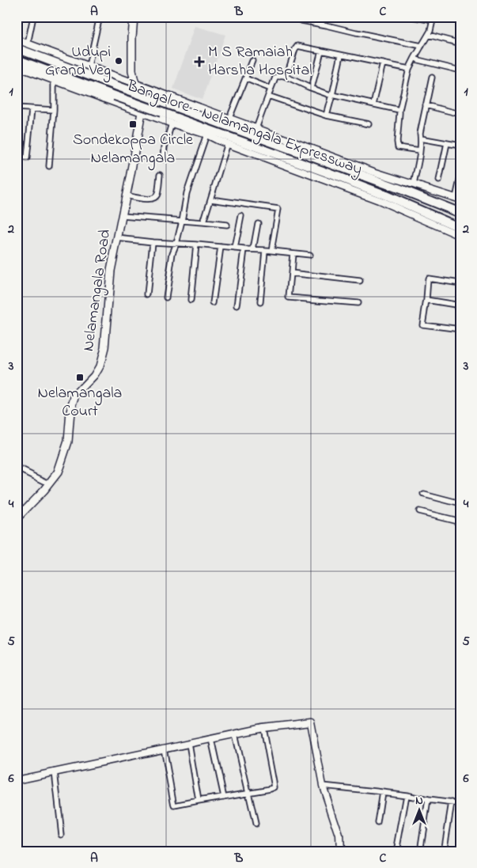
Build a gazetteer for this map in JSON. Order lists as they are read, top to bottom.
{
  "streets": {
    "highway": ["Bangalore - Nelamangala Expressway"],
    "main road": ["Nelamangala Road"]
  },
  "places": {
    "other": ["Udupi Grand Veg"],
    "health": ["M S Ramaiah Harsha Hospital"],
    "transit": ["Sondekoppa Circle Nelamangala", "Nelamangala Court"]
  },
  "north": "top",
  "grid": {
    "columns": ["A", "B", "C"],
    "rows": [
      "1",
      "2",
      "3",
      "4",
      "5",
      "6"
    ]
  }
}
